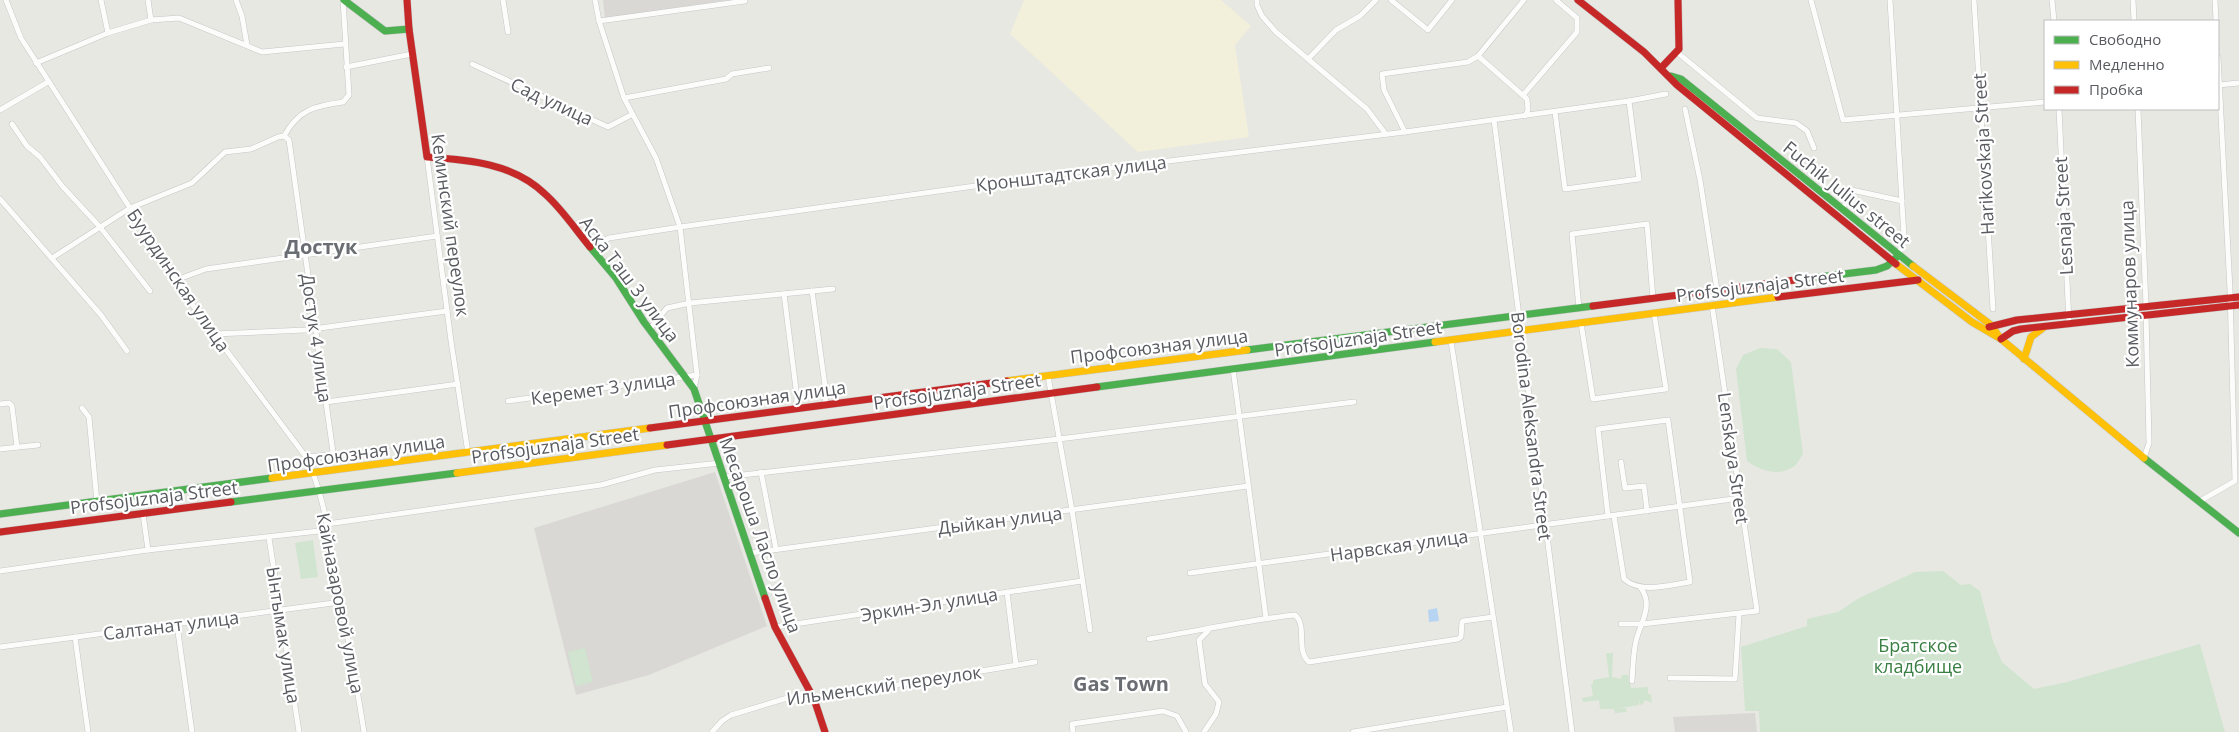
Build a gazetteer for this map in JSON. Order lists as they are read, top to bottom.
{
  "streets": {
    "street": [
      "Сад улица",
      "Harikovskaja Street",
      "Кронштадтская улица",
      "Fuchik Julius street",
      "Lesnaja Street",
      "Кеминский переулок",
      "Аска Таш 3 улица",
      "Буурдинская улица",
      "Коммунаров улица",
      "Profsojuznaja Street",
      "Достук 4 улица",
      "Профсоюзная улица",
      "Керемет 3 улица",
      "Borodina Aleksandra Street",
      "Lenskaya Street",
      "Дыйкан улица",
      "Месароша Ласло улица",
      "Нарвская улица",
      "Кайназаровой улица",
      "Эркин-Эл улица",
      "Салтанат улица",
      "Ынтымак улица",
      "Ильменский переулок"
    ]
  },
  "crossings": [
    ["Кронштадтская улица", "Аска Таш 3 улица"],
    ["Кронштадтская улица", "Borodina Aleksandra Street"],
    ["Fuchik Julius street", "Коммунаров улица"],
    ["Fuchik Julius street", "Profsojuznaja Street"],
    ["Fuchik Julius street", "Профсоюзная улица"],
    ["Кеминский переулок", "Аска Таш 3 улица"],
    ["Кеминский переулок", "Профсоюзная улица"],
    ["Аска Таш 3 улица", "Керемет 3 улица"],
    ["Аска Таш 3 улица", "Месароша Ласло улица"],
    ["Буурдинская улица", "Достук 4 улица"],
    ["Буурдинская улица", "Профсоюзная улица"],
    ["Буурдинская улица", "Кайназаровой улица"],
    ["Profsojuznaja Street", "Borodina Aleksandra Street"],
    ["Profsojuznaja Street", "Lenskaya Street"],
    ["Profsojuznaja Street", "Месароша Ласло улица"],
    ["Profsojuznaja Street", "Кайназаровой улица"],
    ["Профсоюзная улица", "Borodina Aleksandra Street"],
    ["Профсоюзная улица", "Месароша Ласло улица"],
    ["Профсоюзная улица", "Кайназаровой улица"],
    ["Borodina Aleksandra Street", "Нарвская улица"],
    ["Lenskaya Street", "Нарвская улица"],
    ["Дыйкан улица", "Месароша Ласло улица"],
    ["Месароша Ласло улица", "Эркин-Эл улица"],
    ["Месароша Ласло улица", "Ильменский переулок"],
    ["Кайназаровой улица", "Салтанат улица"],
    ["Салтанат улица", "Ынтымак улица"]
  ],
  "districts": ["Достук", "Gas Town"],
  "parks": ["Братское кладбище"],
  "legend": ["Свободно", "Медленно", "Пробка"]
}
